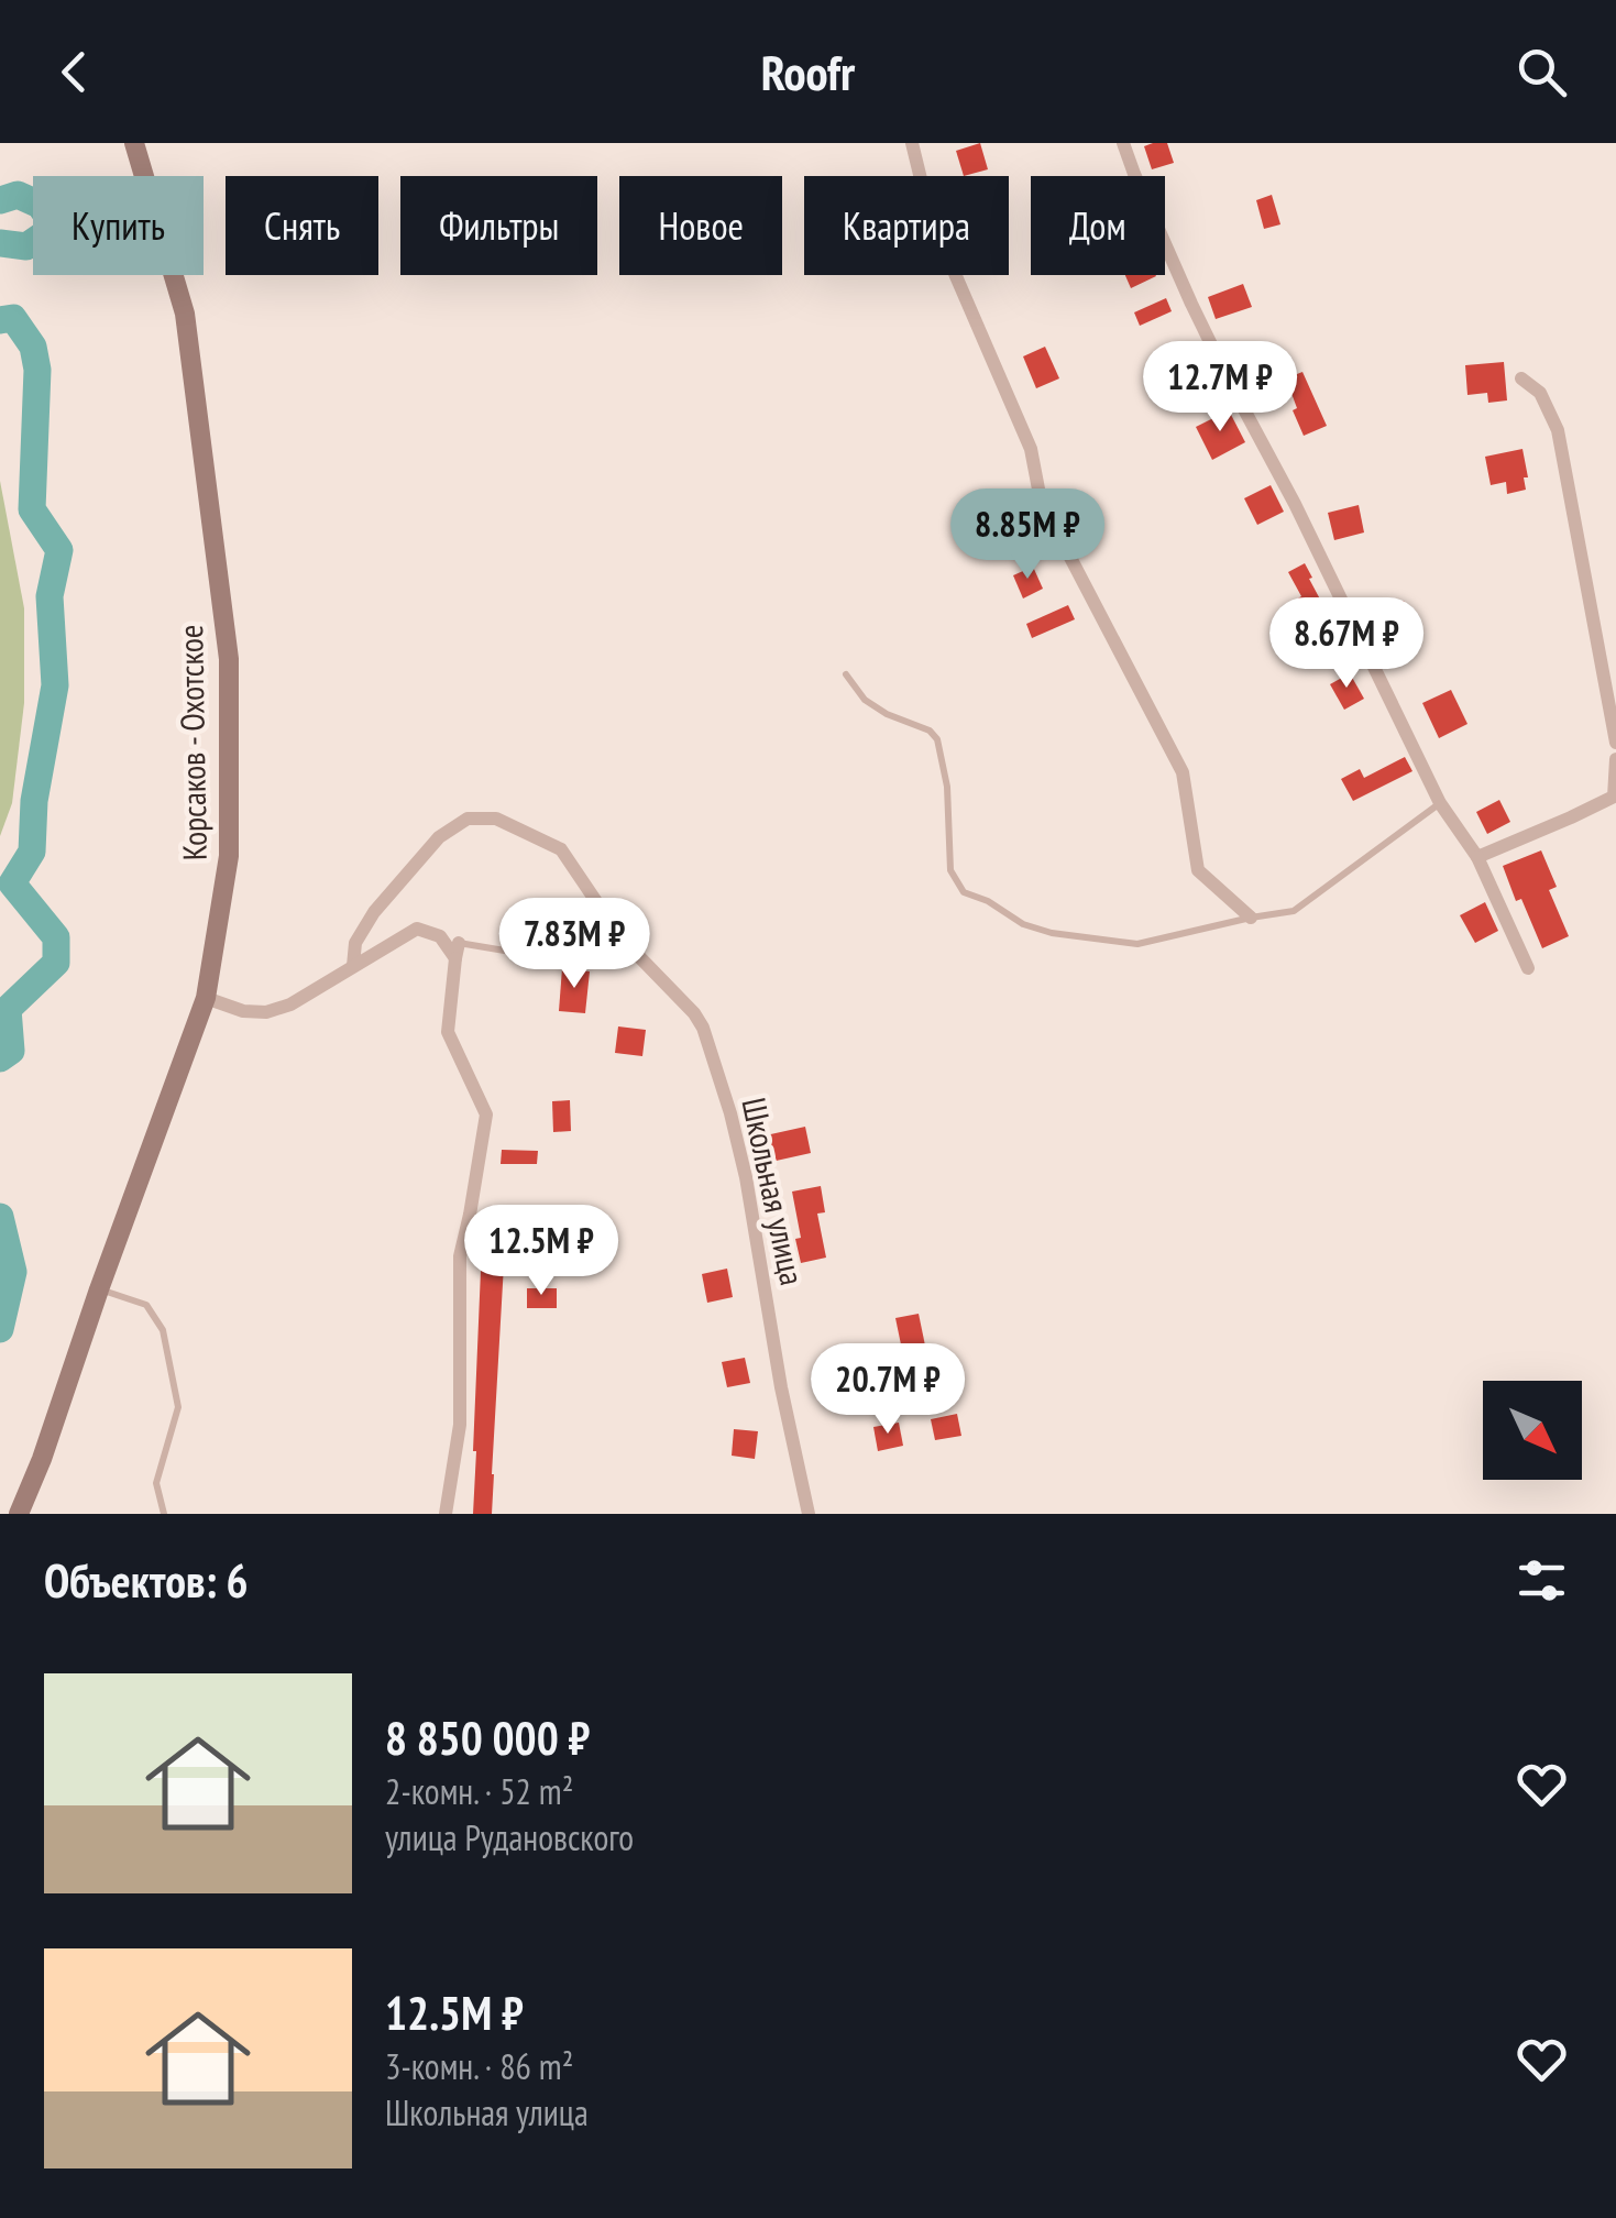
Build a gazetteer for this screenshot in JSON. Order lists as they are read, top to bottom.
{
  "streets": {
    "street": ["Корсаков - Охотское", "Школьная улица"]
  },
  "north": "bottom right",
  "page": {
    "header": "Roofr",
    "chip": [
      "Купить",
      "Снять",
      "Фильтры",
      "Новое",
      "Квартира",
      "Дом"
    ],
    "price": [
      "12.7M ₽",
      "8.85M ₽",
      "8.67M ₽",
      "7.83M ₽",
      "12.5M ₽",
      "20.7M ₽"
    ],
    "heading": "Объектов: 6",
    "list": [
      {
        "name": "8 850 000 ₽",
        "note": "2-комн. · 52 m² · улица Рудановского"
      },
      {
        "name": "12.5M ₽",
        "note": "3-комн. · 86 m² · Школьная улица"
      }
    ]
  }
}
